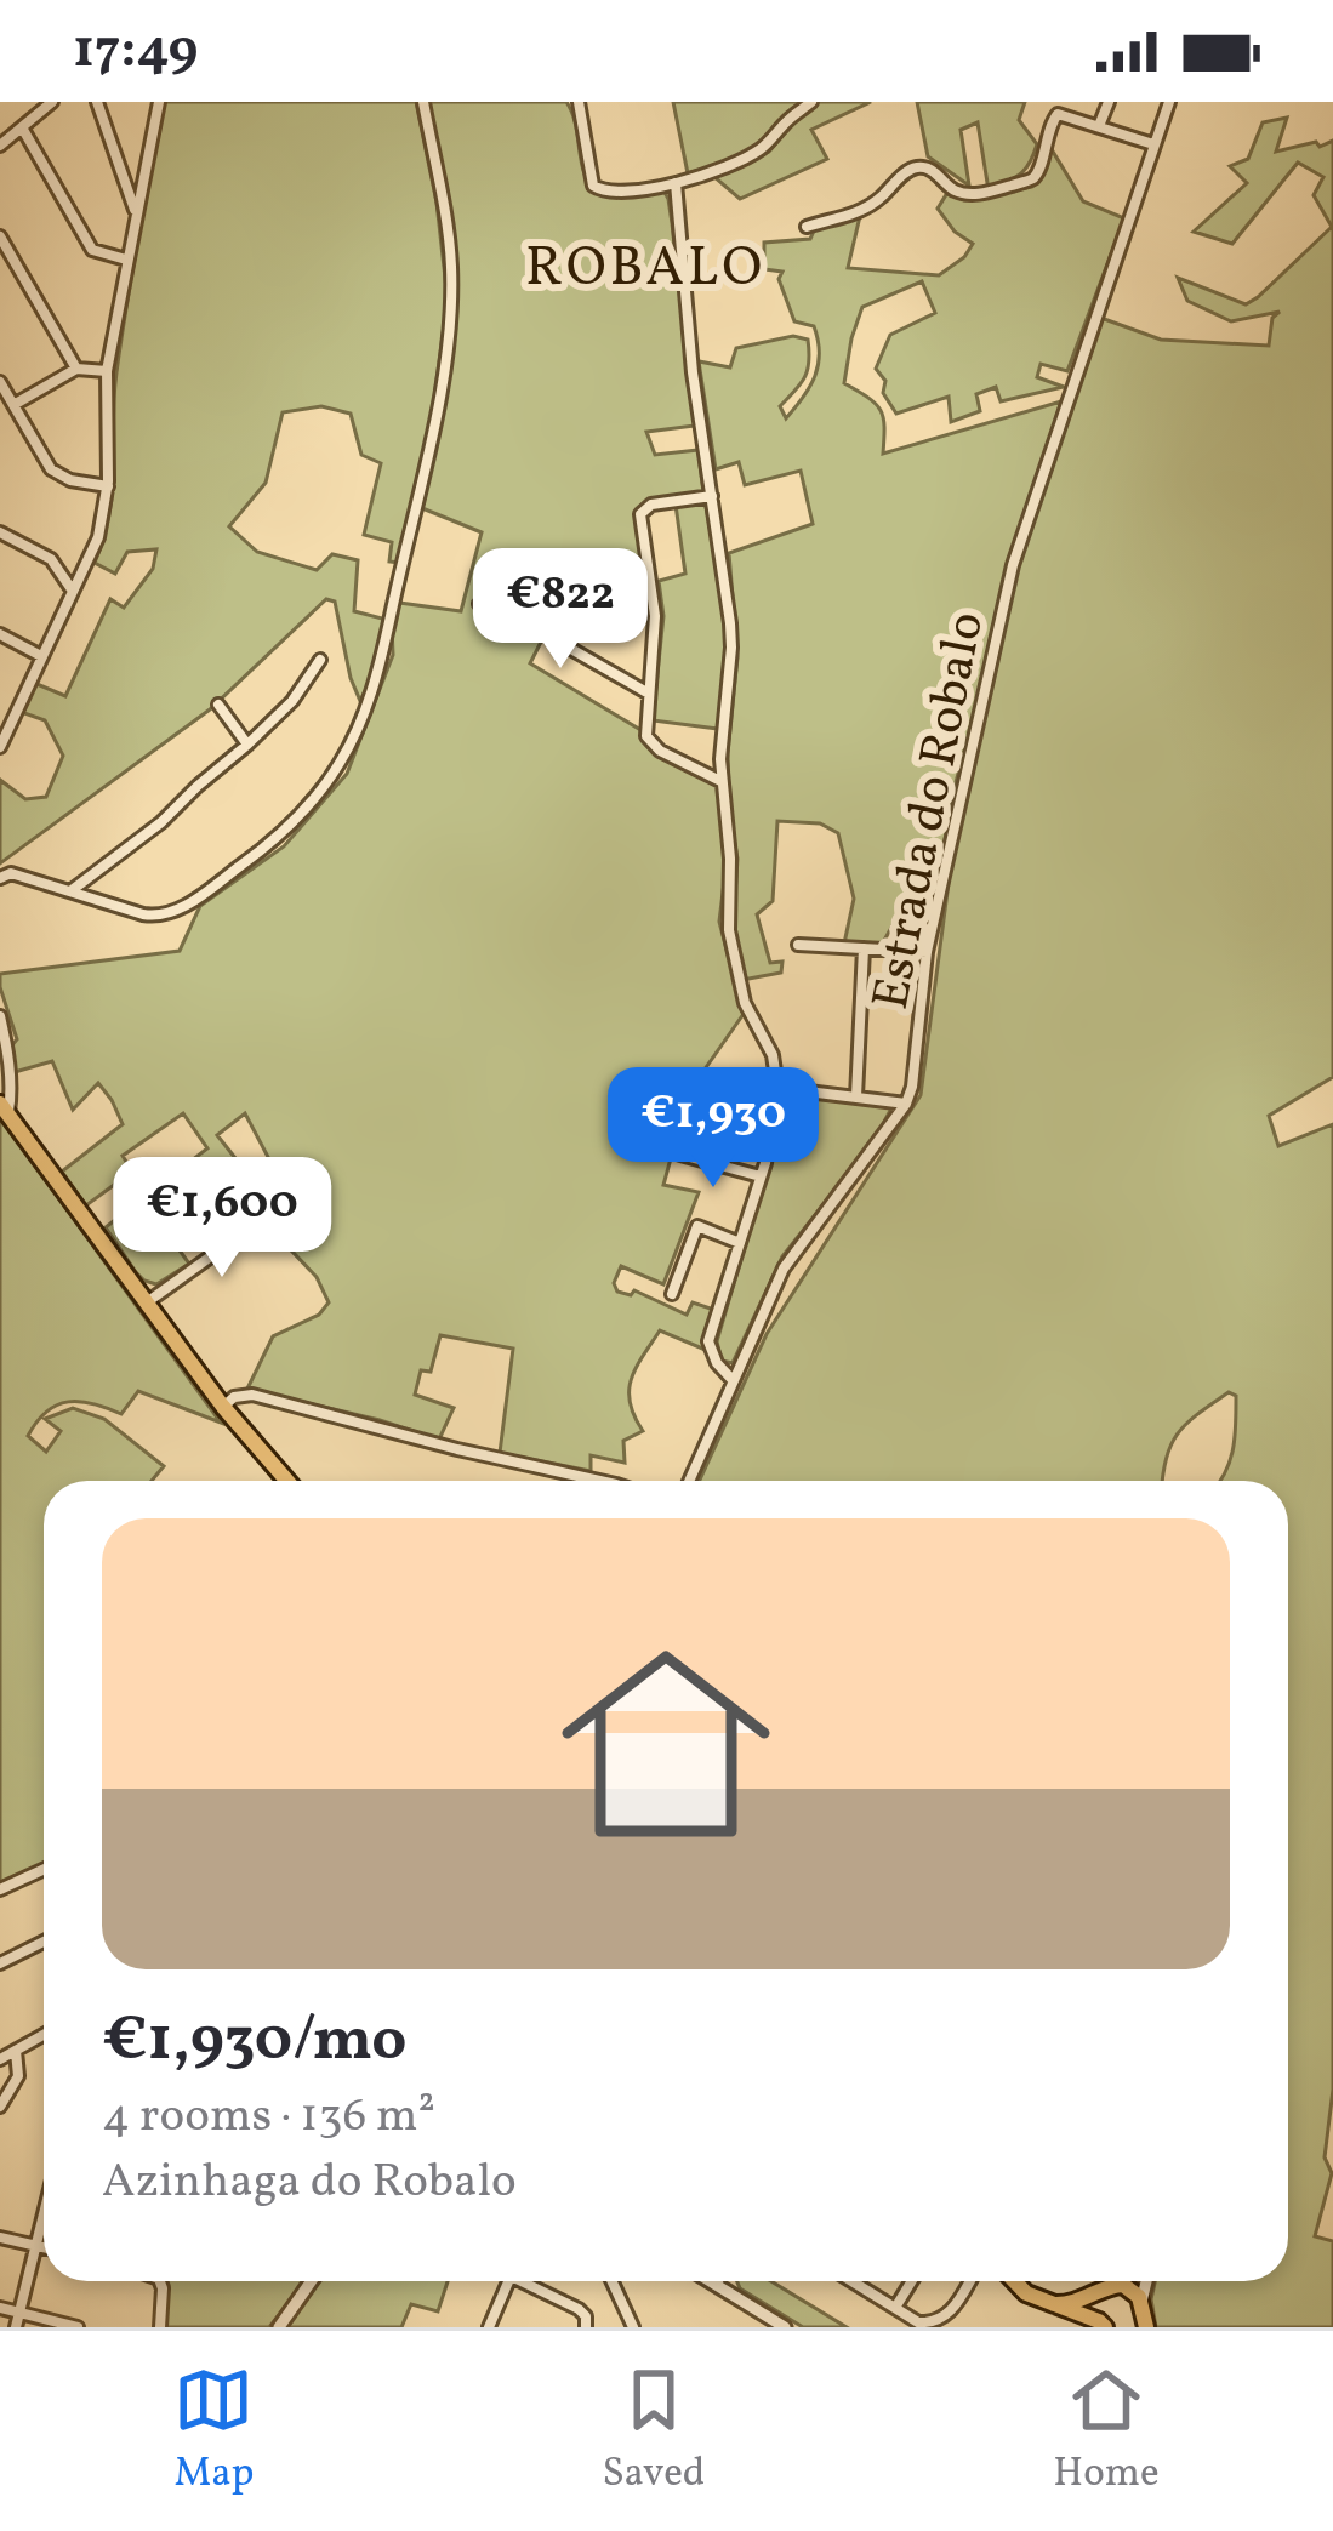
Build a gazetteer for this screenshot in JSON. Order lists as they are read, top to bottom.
{
  "streets": {
    "street": ["Estrada do Robalo"]
  },
  "districts": ["ROBALO"],
  "page": {
    "status": "17:49",
    "price": ["€822", "€1,930", "€1,600"],
    "list": [
      {
        "name": "€1,930/mo",
        "note": "4 rooms · 136 m² · Azinhaga do Robalo"
      }
    ],
    "tabs": ["Map", "Saved", "Home"]
  }
}
